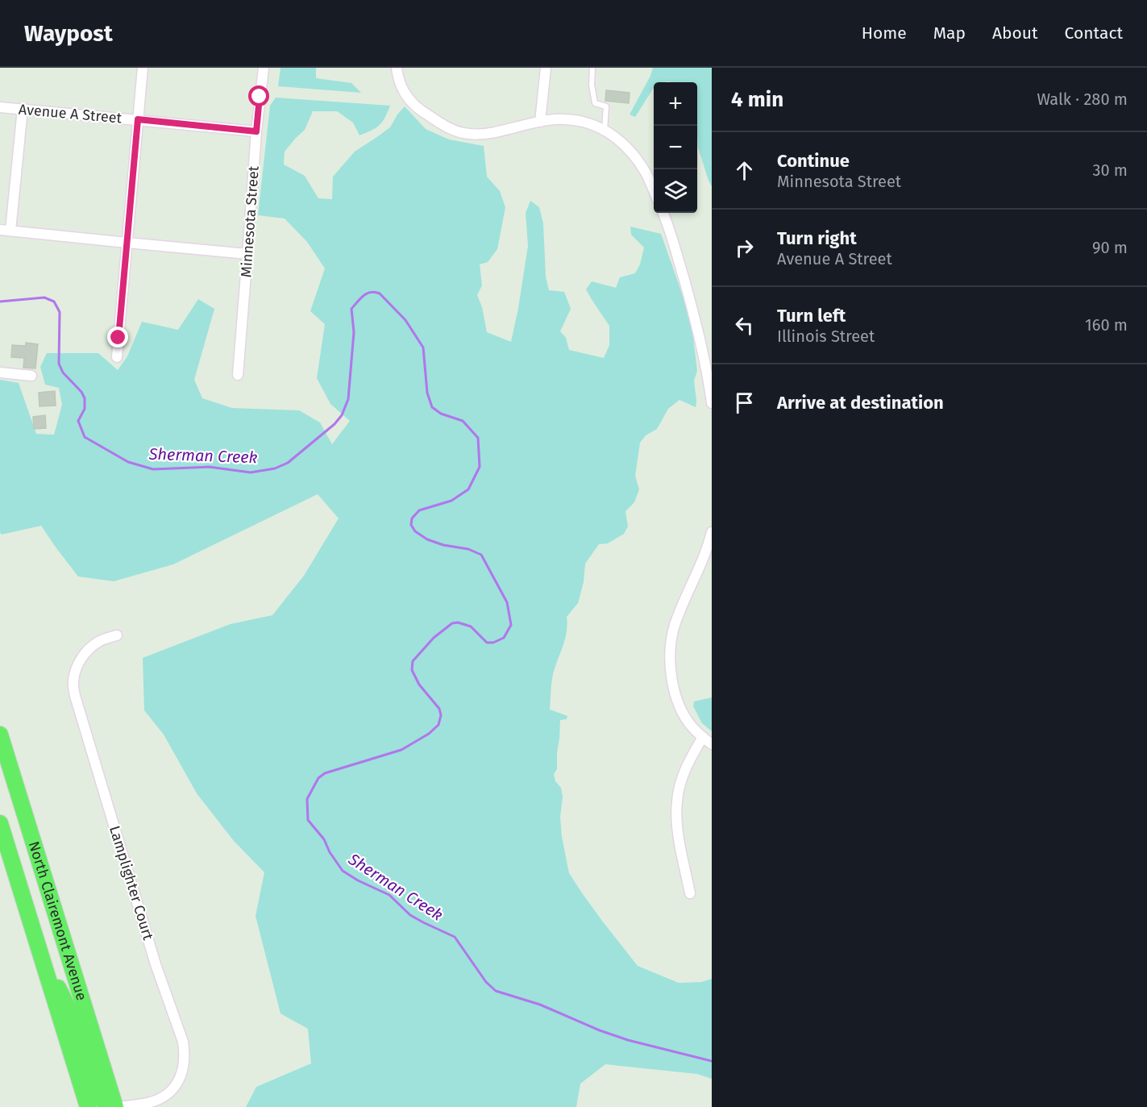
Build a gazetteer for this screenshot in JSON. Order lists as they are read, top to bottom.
{
  "streets": {
    "main road": ["North Clairemont Avenue"],
    "street": ["Avenue A Street", "Minnesota Street", "Lamplighter Court"]
  },
  "crossings": [
    ["Avenue A Street", "Minnesota Street"],
    ["Lamplighter Court", "North Clairemont Avenue"]
  ],
  "water": ["Sherman Creek"],
  "page": {
    "header": "Waypost",
    "nav": [
      "Home",
      "Map",
      "About",
      "Contact"
    ],
    "heading": ["4 min", "Walk · 280 m"],
    "map_buttons": ["+", "−"],
    "list": [
      ["Continue", "Minnesota Street", "30 m"],
      ["Turn right", "Avenue A Street", "90 m"],
      ["Turn left", "Illinois Street", "160 m"],
      "Arrive at destination"
    ]
  }
}
